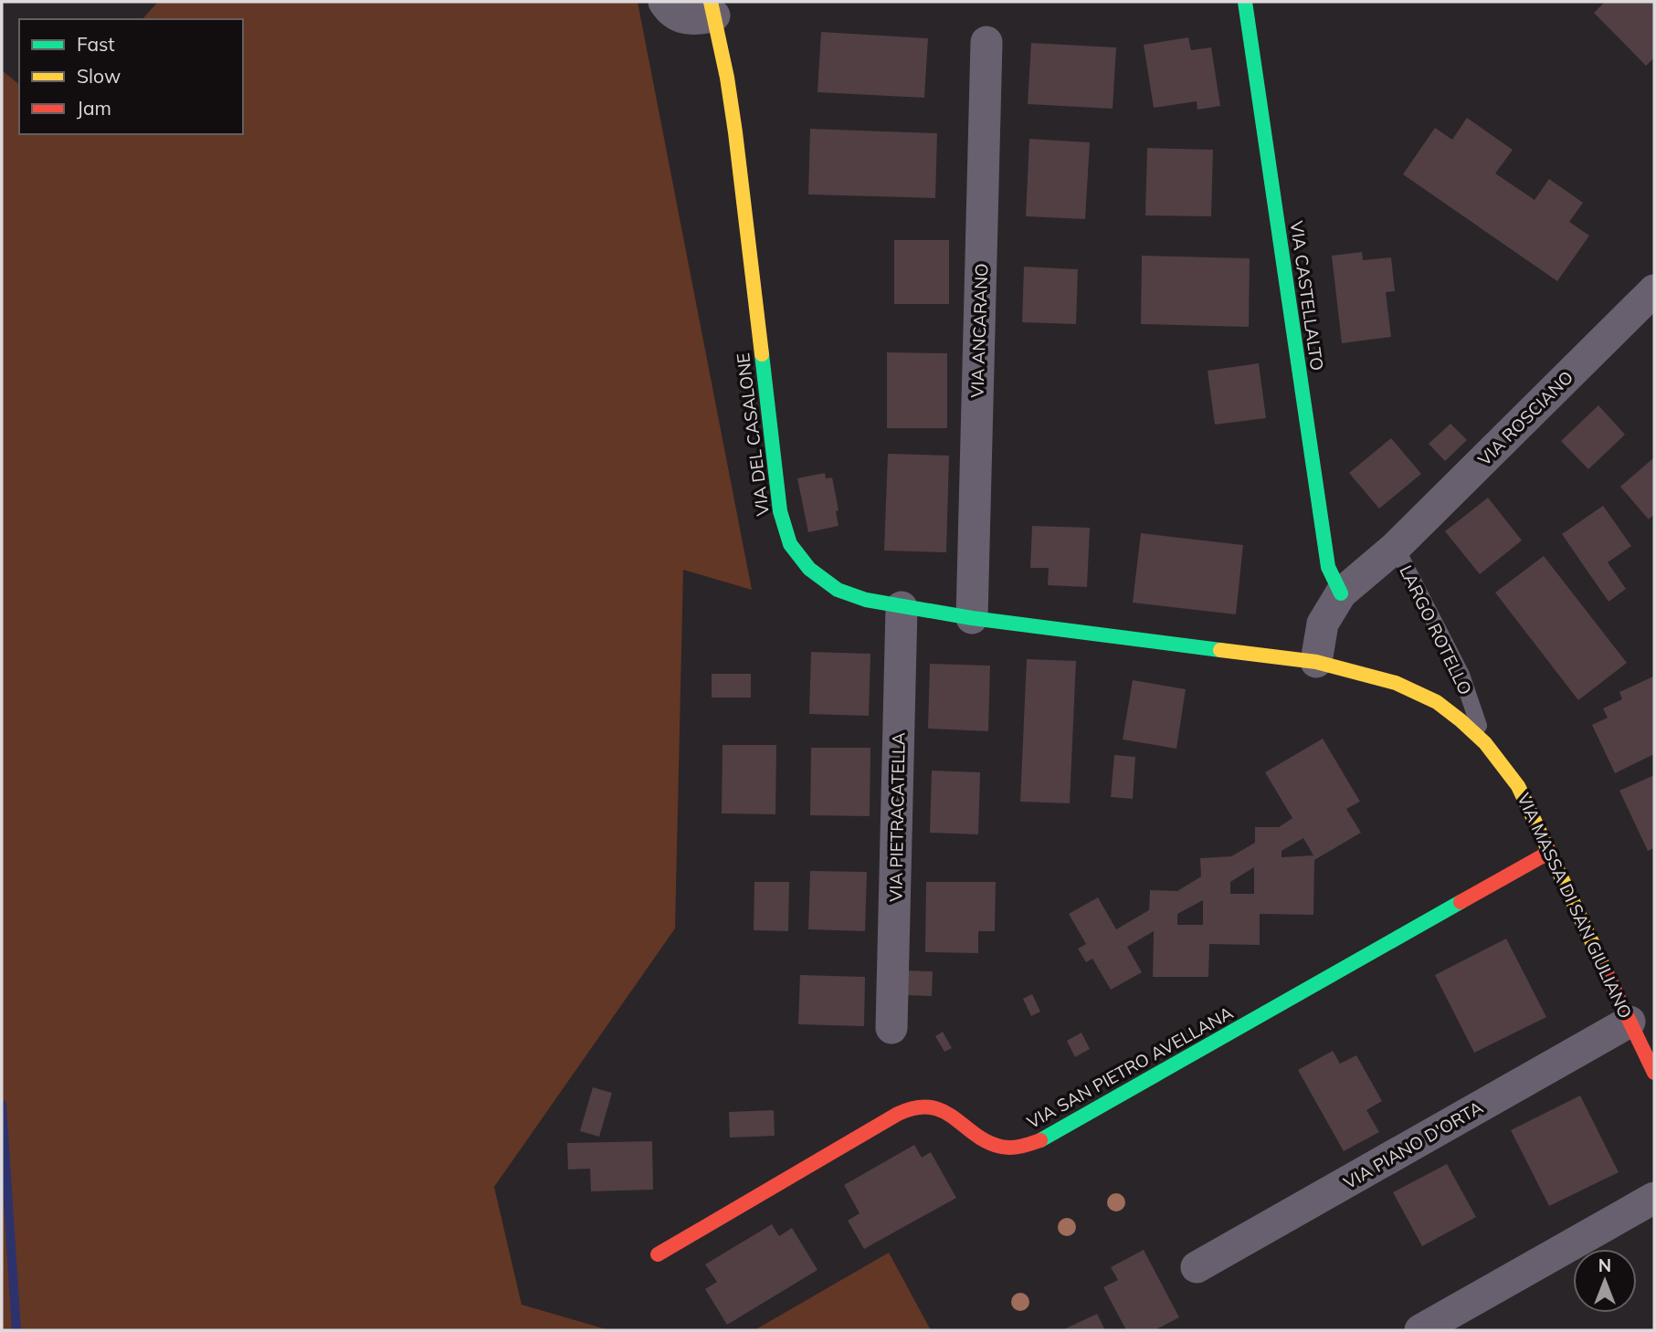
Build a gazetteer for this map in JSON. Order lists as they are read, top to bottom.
{
  "streets": {
    "street": [
      "VIA CASTELLALTO",
      "VIA ANCARANO",
      "VIA ROSCIANO",
      "VIA DEL CASALONE",
      "LARGO ROTELLO",
      "VIA PIETRACATELLA",
      "VIA MASSA DI SAN GIULIANO",
      "VIA SAN PIETRO AVELLANA",
      "VIA PIANO D'ORTA"
    ]
  },
  "crossings": [
    ["VIA CASTELLALTO", "LARGO ROTELLO"],
    ["VIA ANCARANO", "VIA DEL CASALONE"],
    ["VIA ROSCIANO", "LARGO ROTELLO"],
    ["VIA DEL CASALONE", "LARGO ROTELLO"],
    ["VIA DEL CASALONE", "VIA PIETRACATELLA"],
    ["VIA DEL CASALONE", "VIA MASSA DI SAN GIULIANO"],
    ["LARGO ROTELLO", "VIA MASSA DI SAN GIULIANO"],
    ["VIA MASSA DI SAN GIULIANO", "VIA SAN PIETRO AVELLANA"],
    ["VIA MASSA DI SAN GIULIANO", "VIA PIANO D'ORTA"]
  ],
  "legend": ["Fast", "Slow", "Jam"],
  "north": "top"
}
